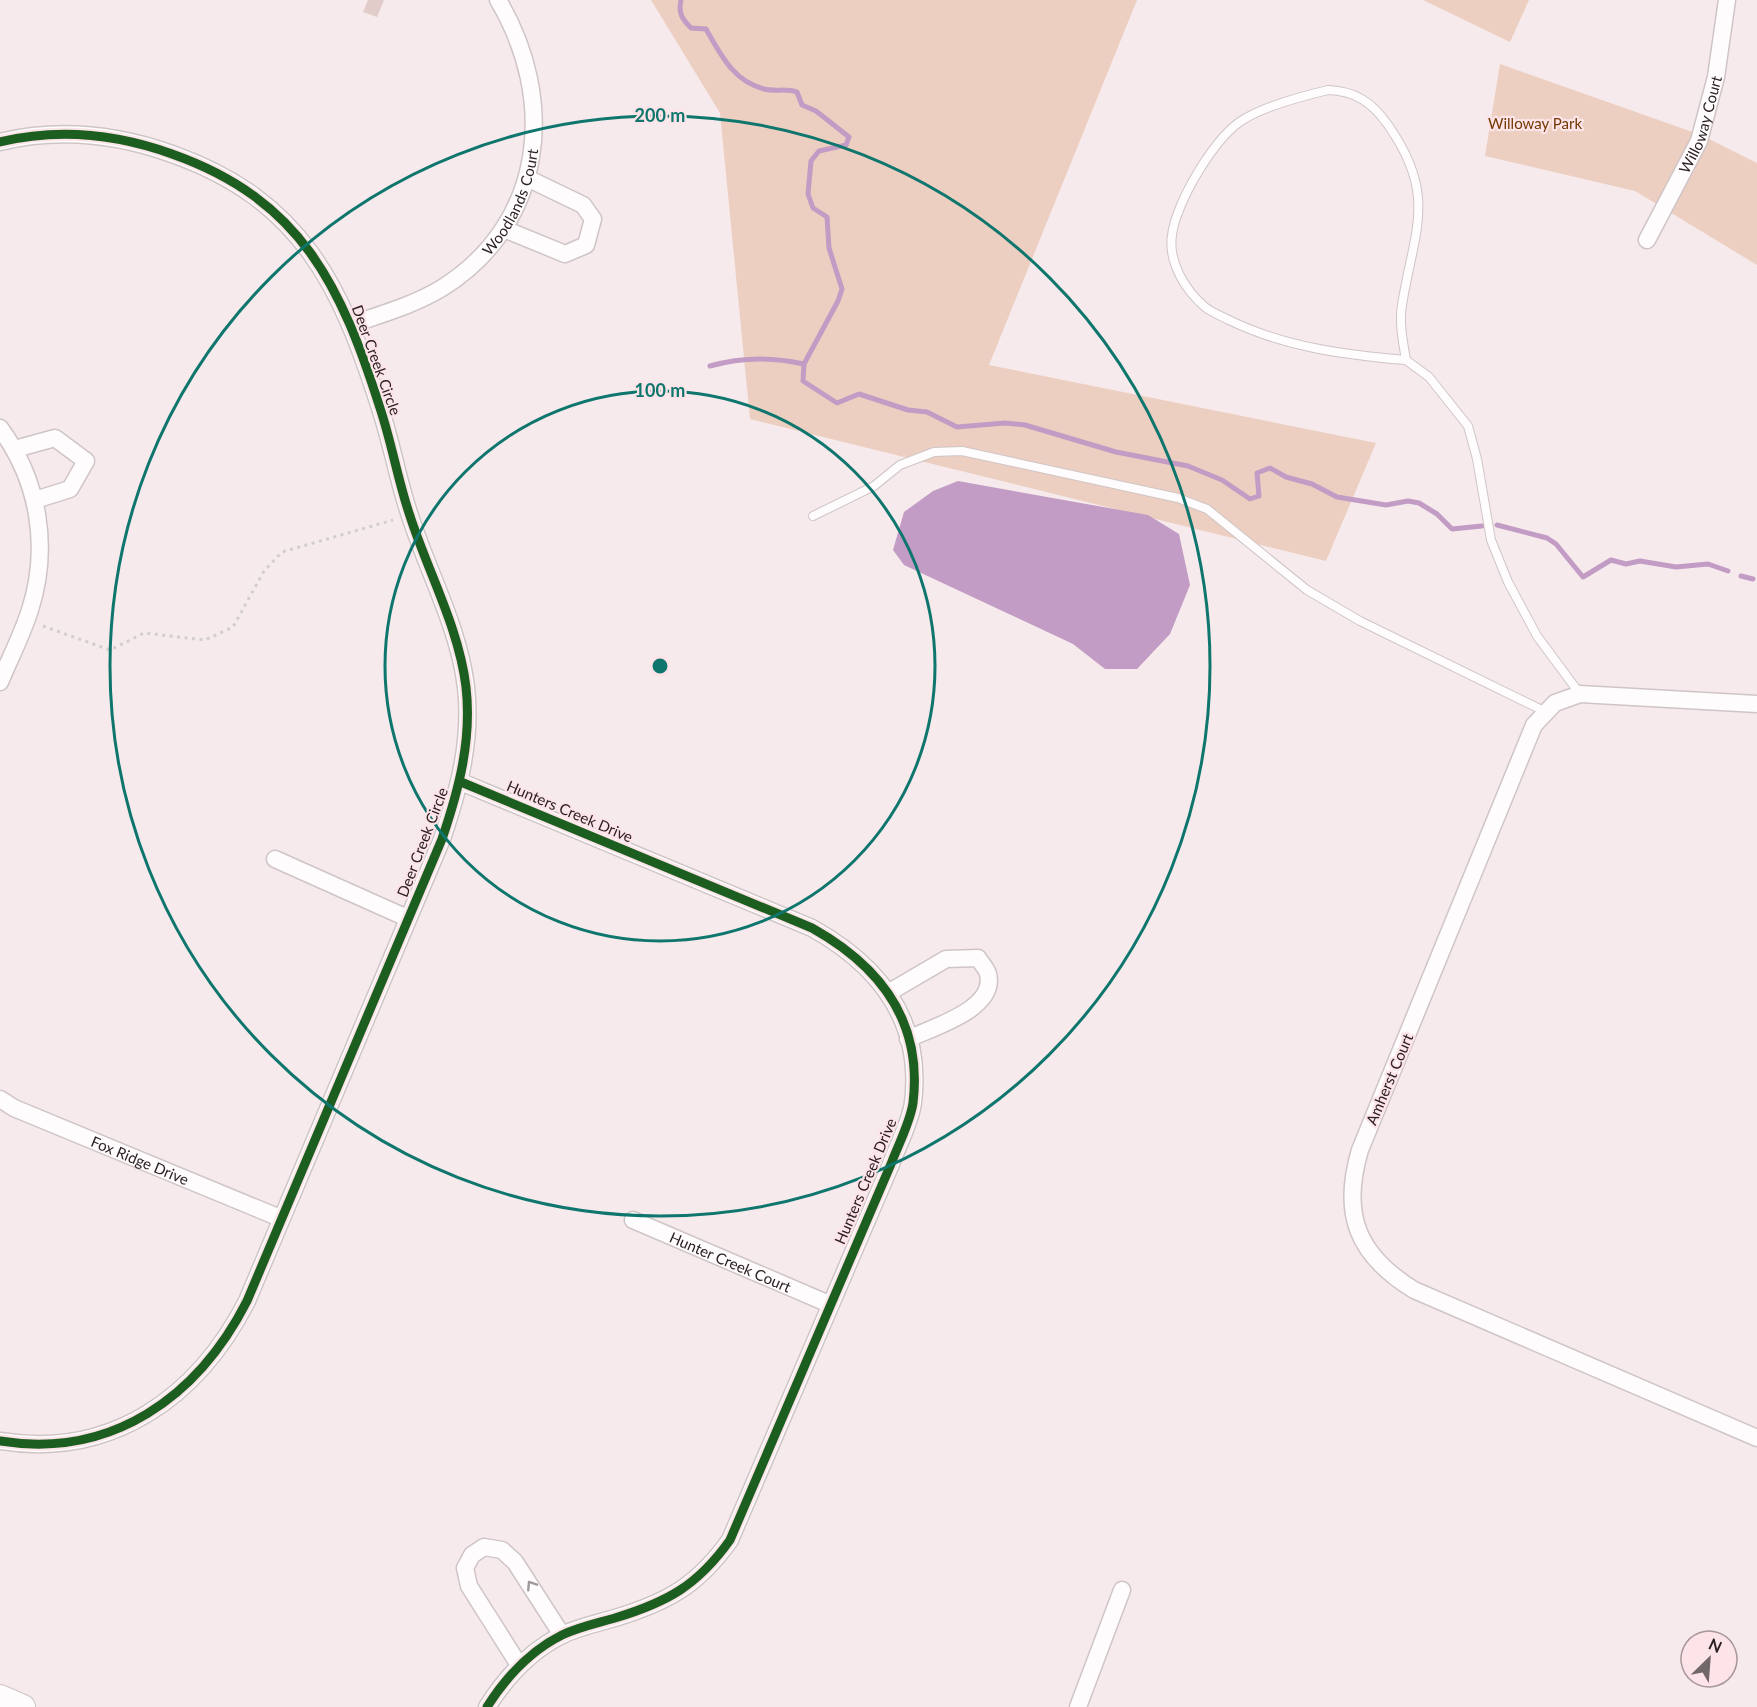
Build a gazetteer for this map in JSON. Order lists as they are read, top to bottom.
{
  "streets": {
    "street": [
      "Willoway Court",
      "Woodlands Court",
      "Deer Creek Circle",
      "Hunters Creek Drive",
      "Amherst Court",
      "Fox Ridge Drive",
      "Hunter Creek Court"
    ]
  },
  "crossings": [
    ["Woodlands Court", "Deer Creek Circle"],
    ["Deer Creek Circle", "Hunters Creek Drive"],
    ["Deer Creek Circle", "Fox Ridge Drive"],
    ["Hunters Creek Drive", "Hunter Creek Court"]
  ],
  "parks": ["Willoway Park"],
  "north": "top right",
  "rings": ["200 m", "100 m"]
}
